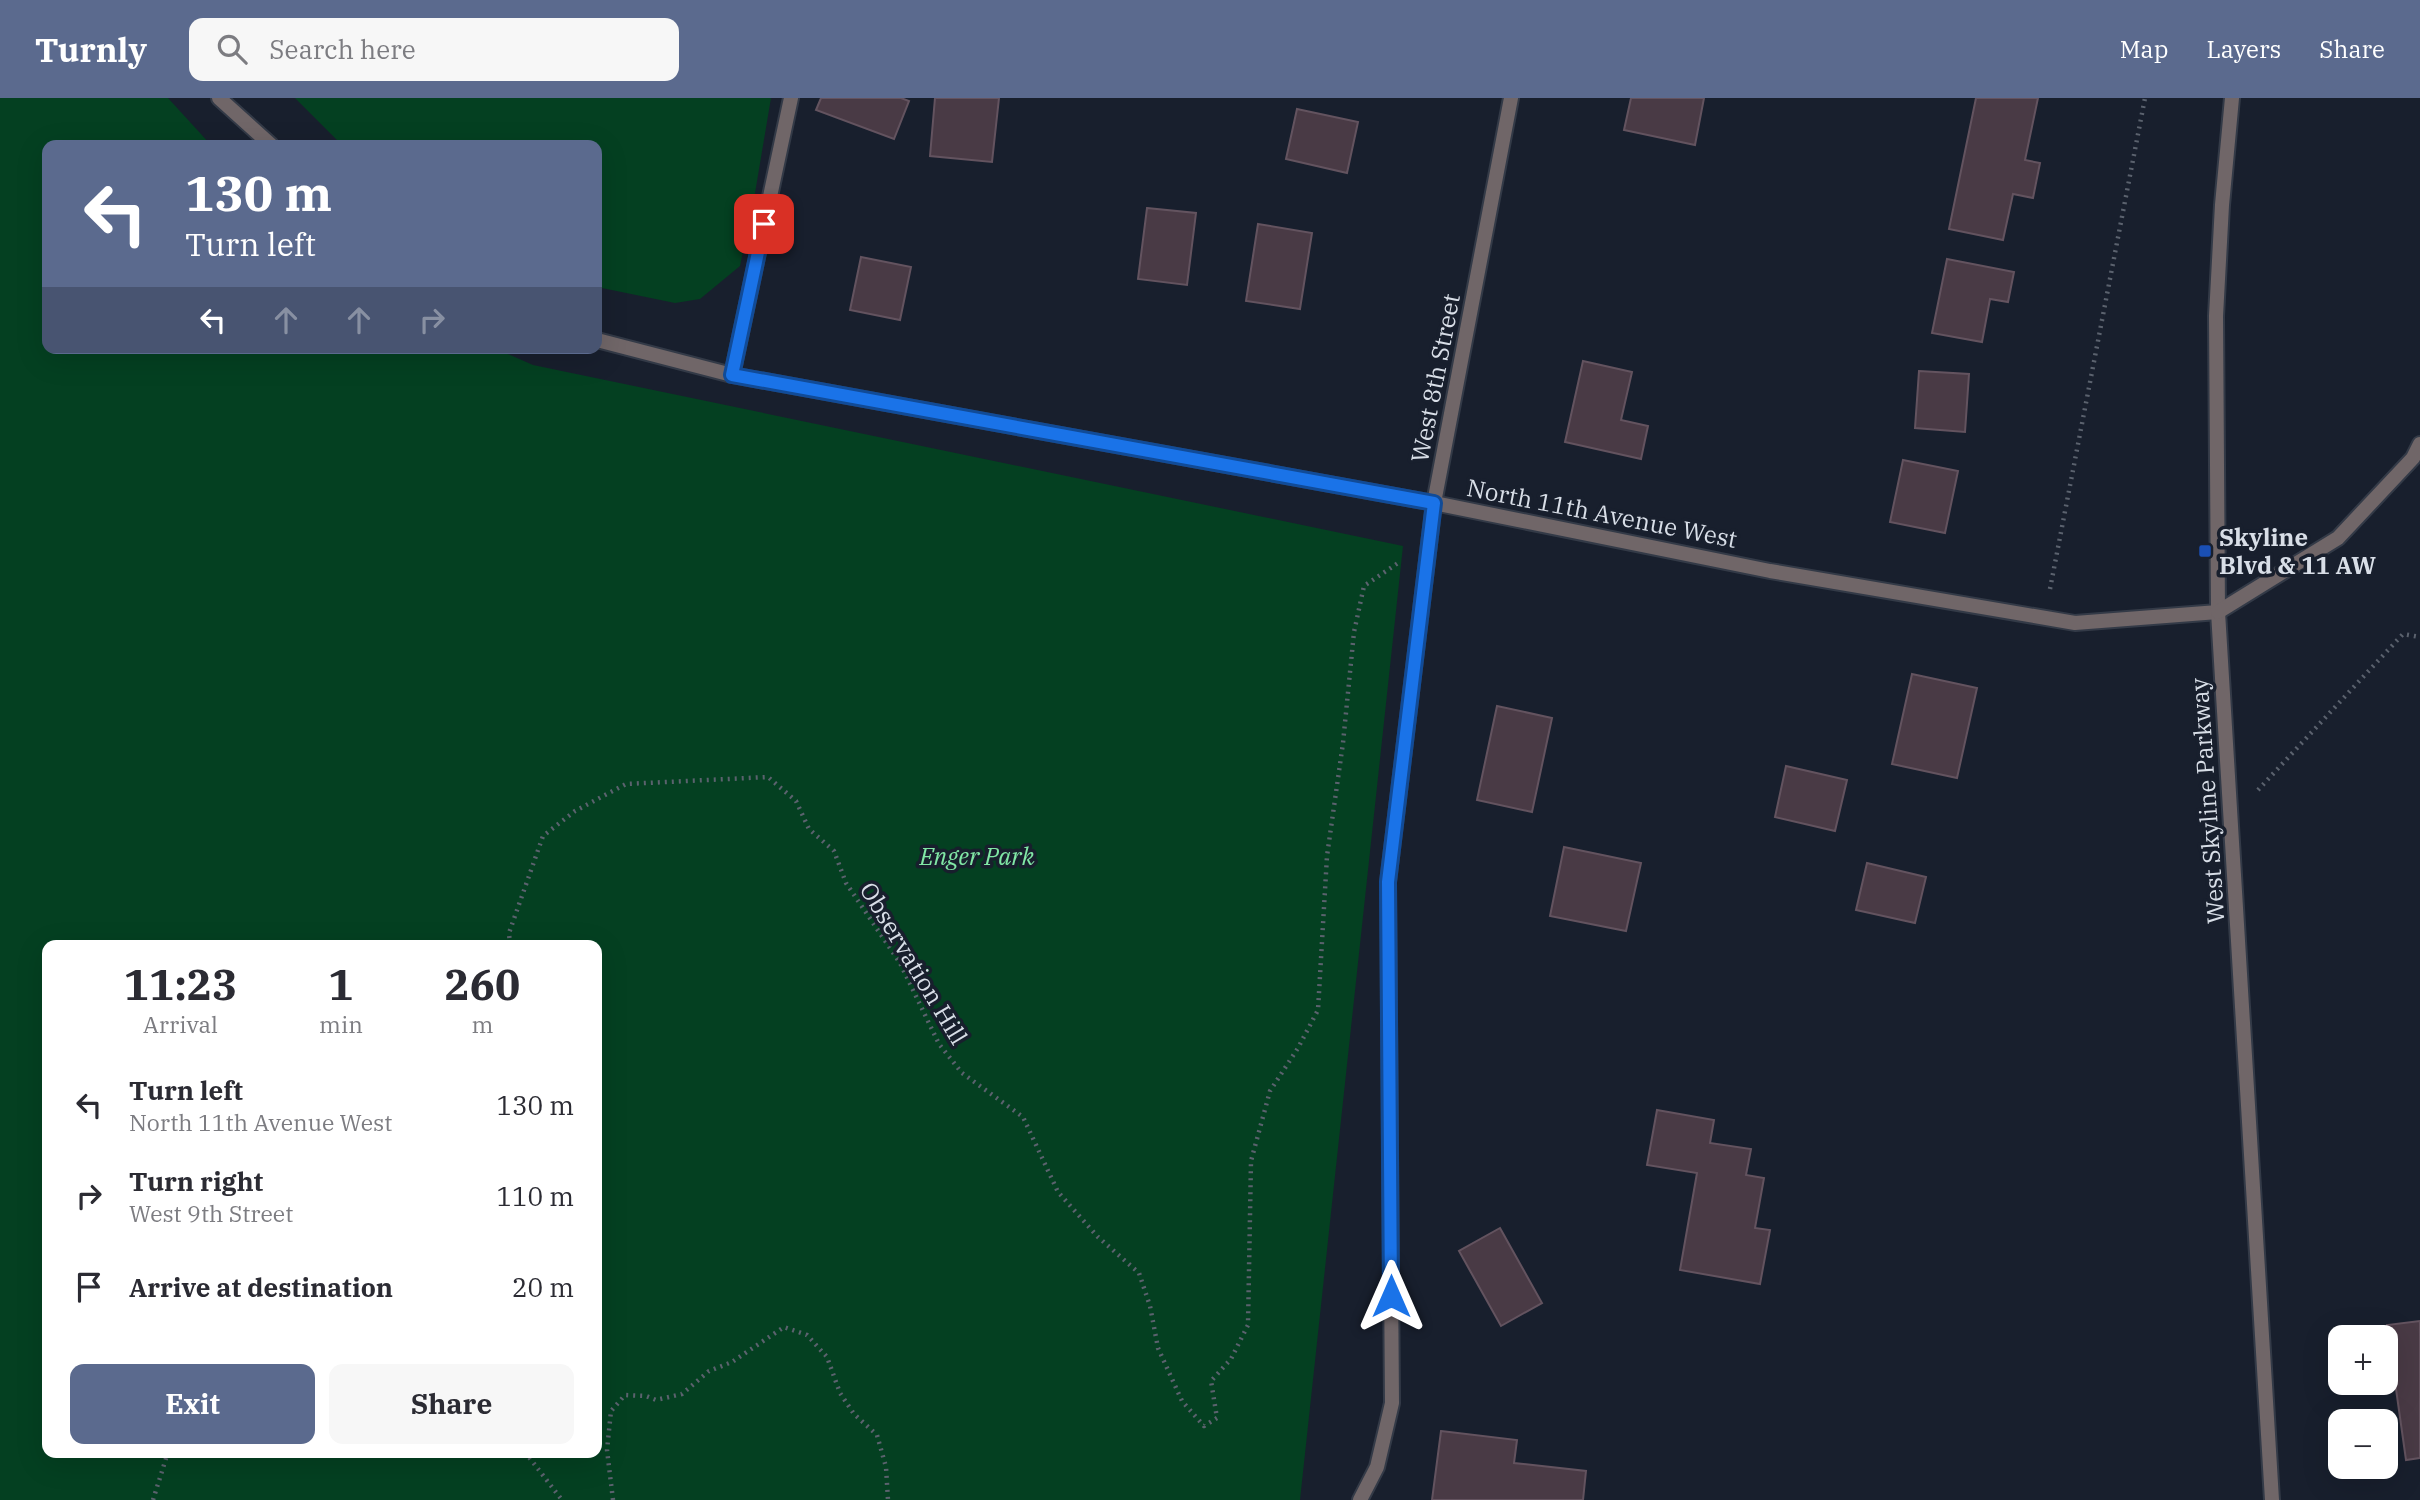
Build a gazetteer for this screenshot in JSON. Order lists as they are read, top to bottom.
{
  "streets": {
    "street": ["West 8th Street", "North 11th Avenue West", "West Skyline Parkway"],
    "path": ["Observation Hill"]
  },
  "crossings": [
    ["West 8th Street", "North 11th Avenue West"],
    ["West 8th Street", "Observation Hill"],
    ["North 11th Avenue West", "West Skyline Parkway"]
  ],
  "parks": ["Enger Park"],
  "places": {
    "transit": ["Skyline Blvd & 11 AW"]
  },
  "page": {
    "header": "Turnly",
    "search": "Search here",
    "nav": ["Map", "Layers", "Share"],
    "turn": ["130 m", "Turn left"],
    "eta": [
      "11:23",
      "Arrival",
      "1",
      "min",
      "260",
      "m"
    ],
    "list": [
      {
        "name": "Turn left",
        "note": "North 11th Avenue West",
        "value": "130 m"
      },
      {
        "name": "Turn right",
        "note": "West 9th Street",
        "value": "110 m"
      },
      {
        "name": "Arrive at destination",
        "value": "20 m"
      }
    ],
    "map_buttons": ["+", "−"],
    "buttons": ["Exit", "Share"]
  }
}
